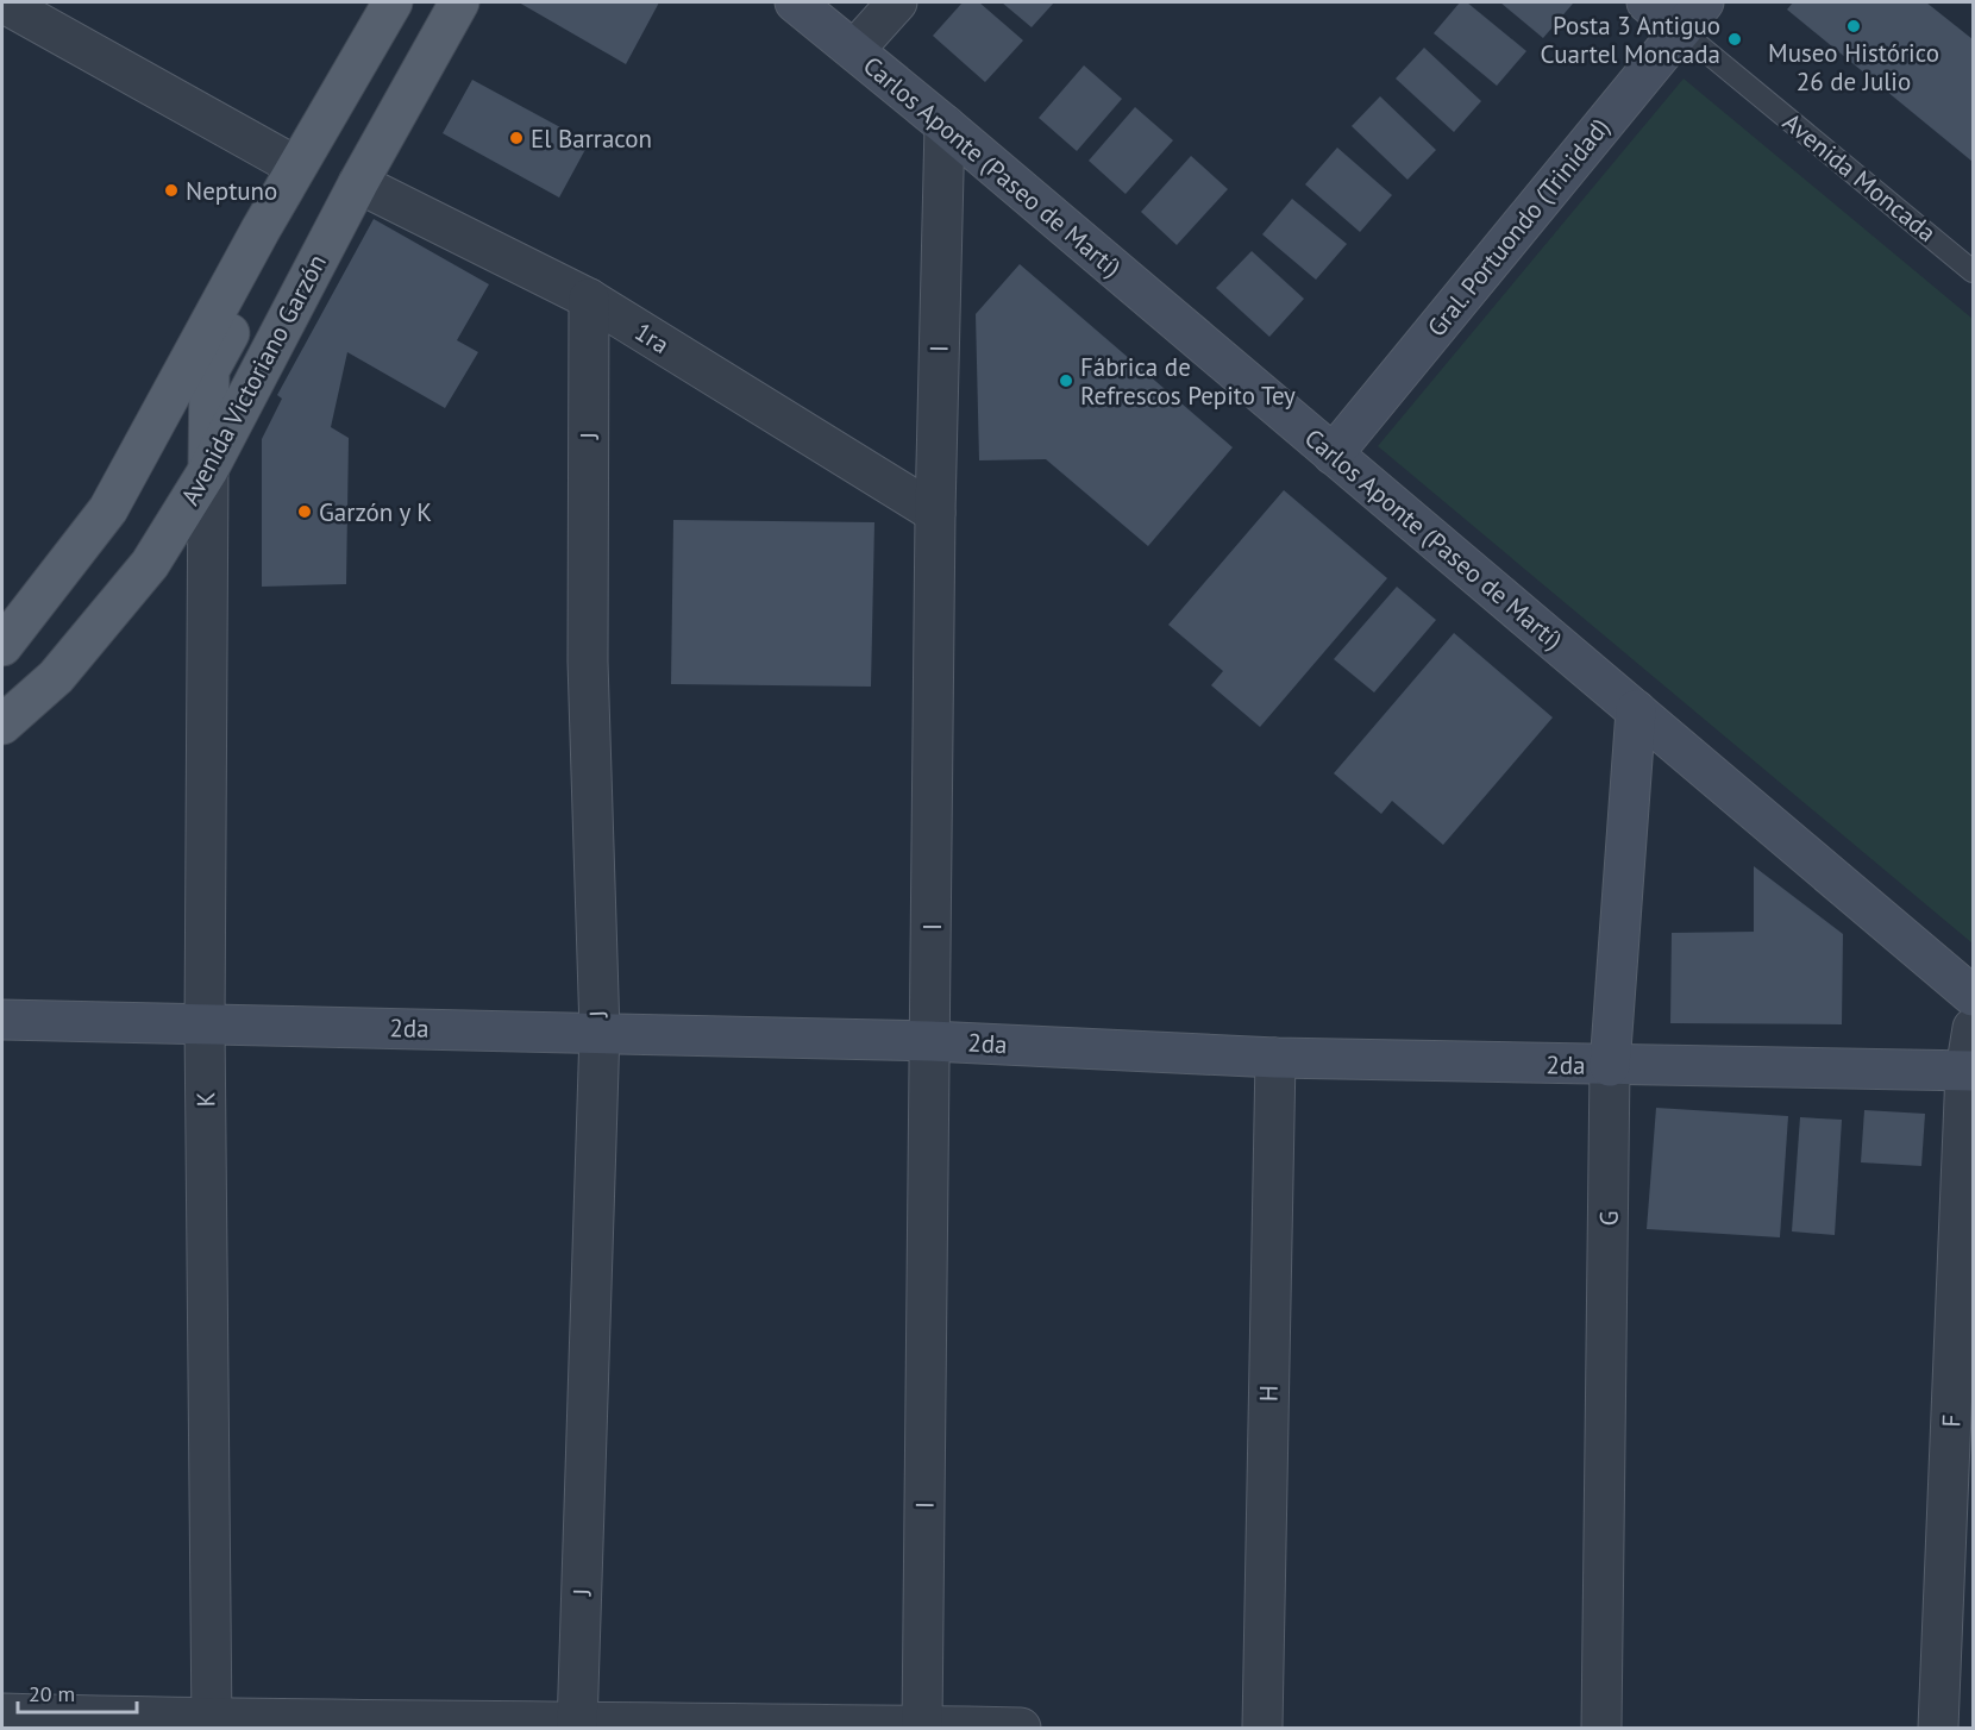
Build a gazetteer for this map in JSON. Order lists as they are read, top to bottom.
{
  "streets": {
    "main road": ["Avenida Victoriano Garzón"],
    "street": [
      "Carlos Aponte (Paseo de Martí)",
      "Avenida Moncada",
      "Gral. Portuondo (Trinidad)",
      "1ra",
      "I",
      "J",
      "2da",
      "K",
      "G",
      "H",
      "F"
    ]
  },
  "crossings": [
    ["Carlos Aponte (Paseo de Martí)", "Gral. Portuondo (Trinidad)"],
    ["Carlos Aponte (Paseo de Martí)", "I"],
    ["Carlos Aponte (Paseo de Martí)", "G"],
    ["Avenida Moncada", "Gral. Portuondo (Trinidad)"],
    ["1ra", "I"],
    ["1ra", "Avenida Victoriano Garzón"],
    ["1ra", "J"],
    ["I", "2da"],
    ["Avenida Victoriano Garzón", "K"],
    ["J", "2da"],
    ["2da", "K"],
    ["2da", "G"],
    ["2da", "H"],
    ["2da", "F"]
  ],
  "places": [
    "Museo Histórico 26 de Julio",
    "Posta 3 Antiguo Cuartel Moncada",
    "El Barracon",
    "Neptuno",
    "Fábrica de Refrescos Pepito Tey",
    "Garzón y K"
  ],
  "scale_bar": "20 m"
}
